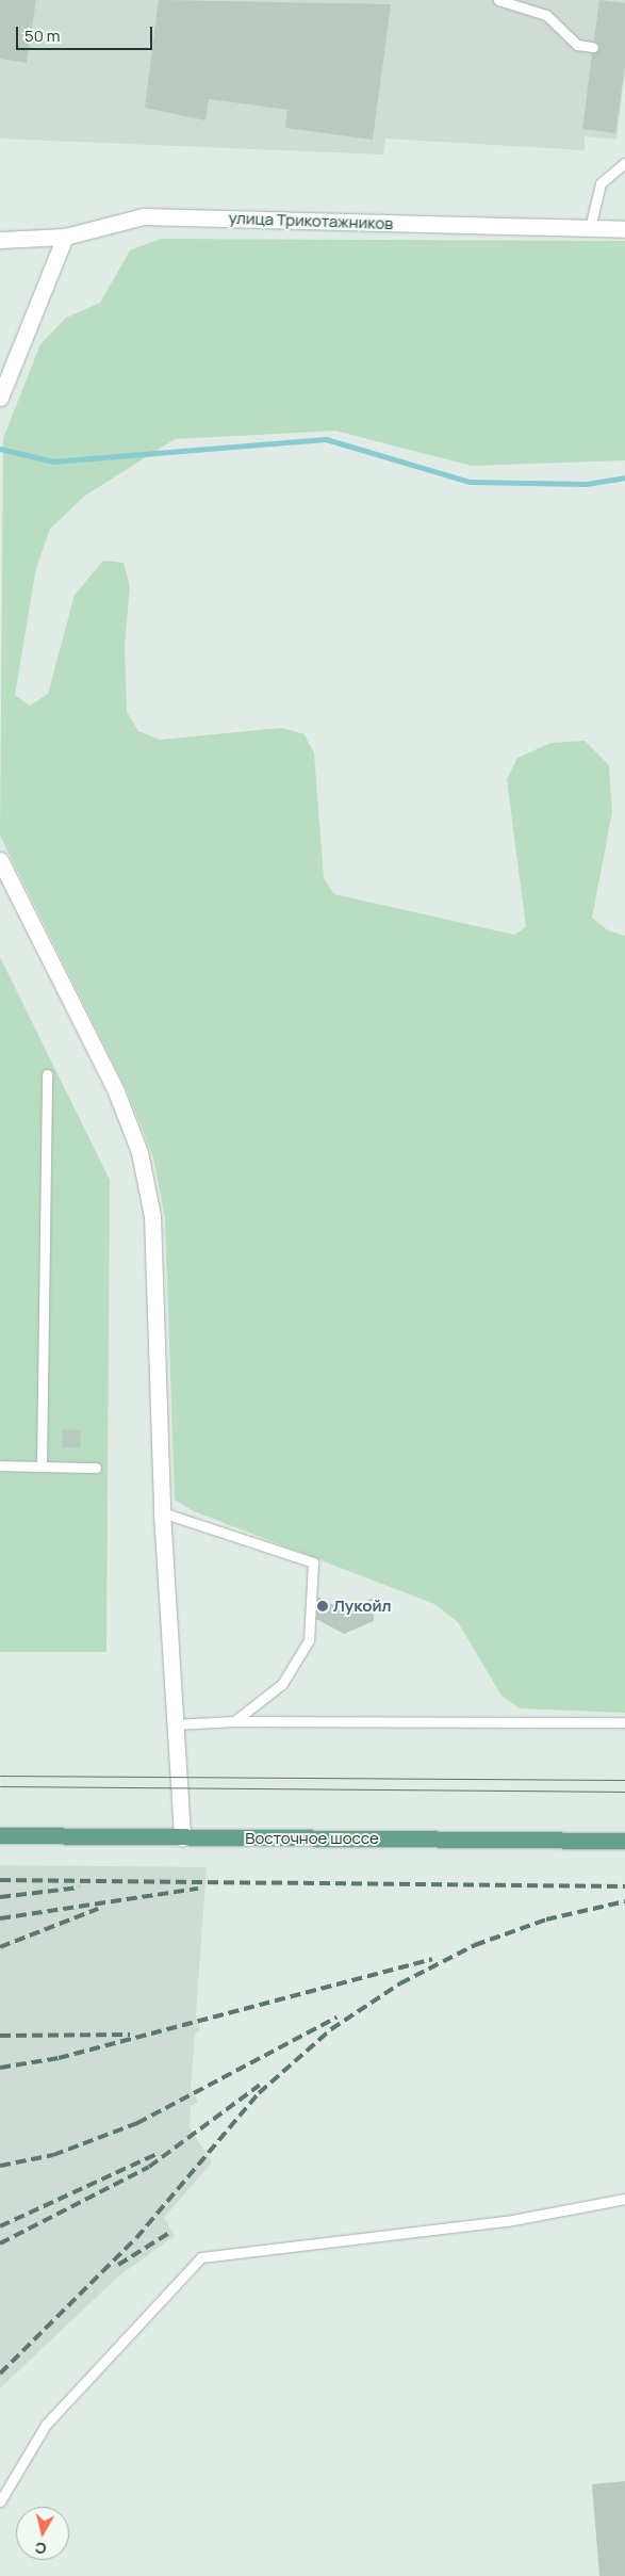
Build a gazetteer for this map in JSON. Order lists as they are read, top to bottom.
{
  "streets": {
    "main road": ["Восточное шоссе"],
    "street": ["улица Трикотажников"]
  },
  "places": ["Лукойл"],
  "scale_bar": "50 m",
  "north": "bottom"
}
